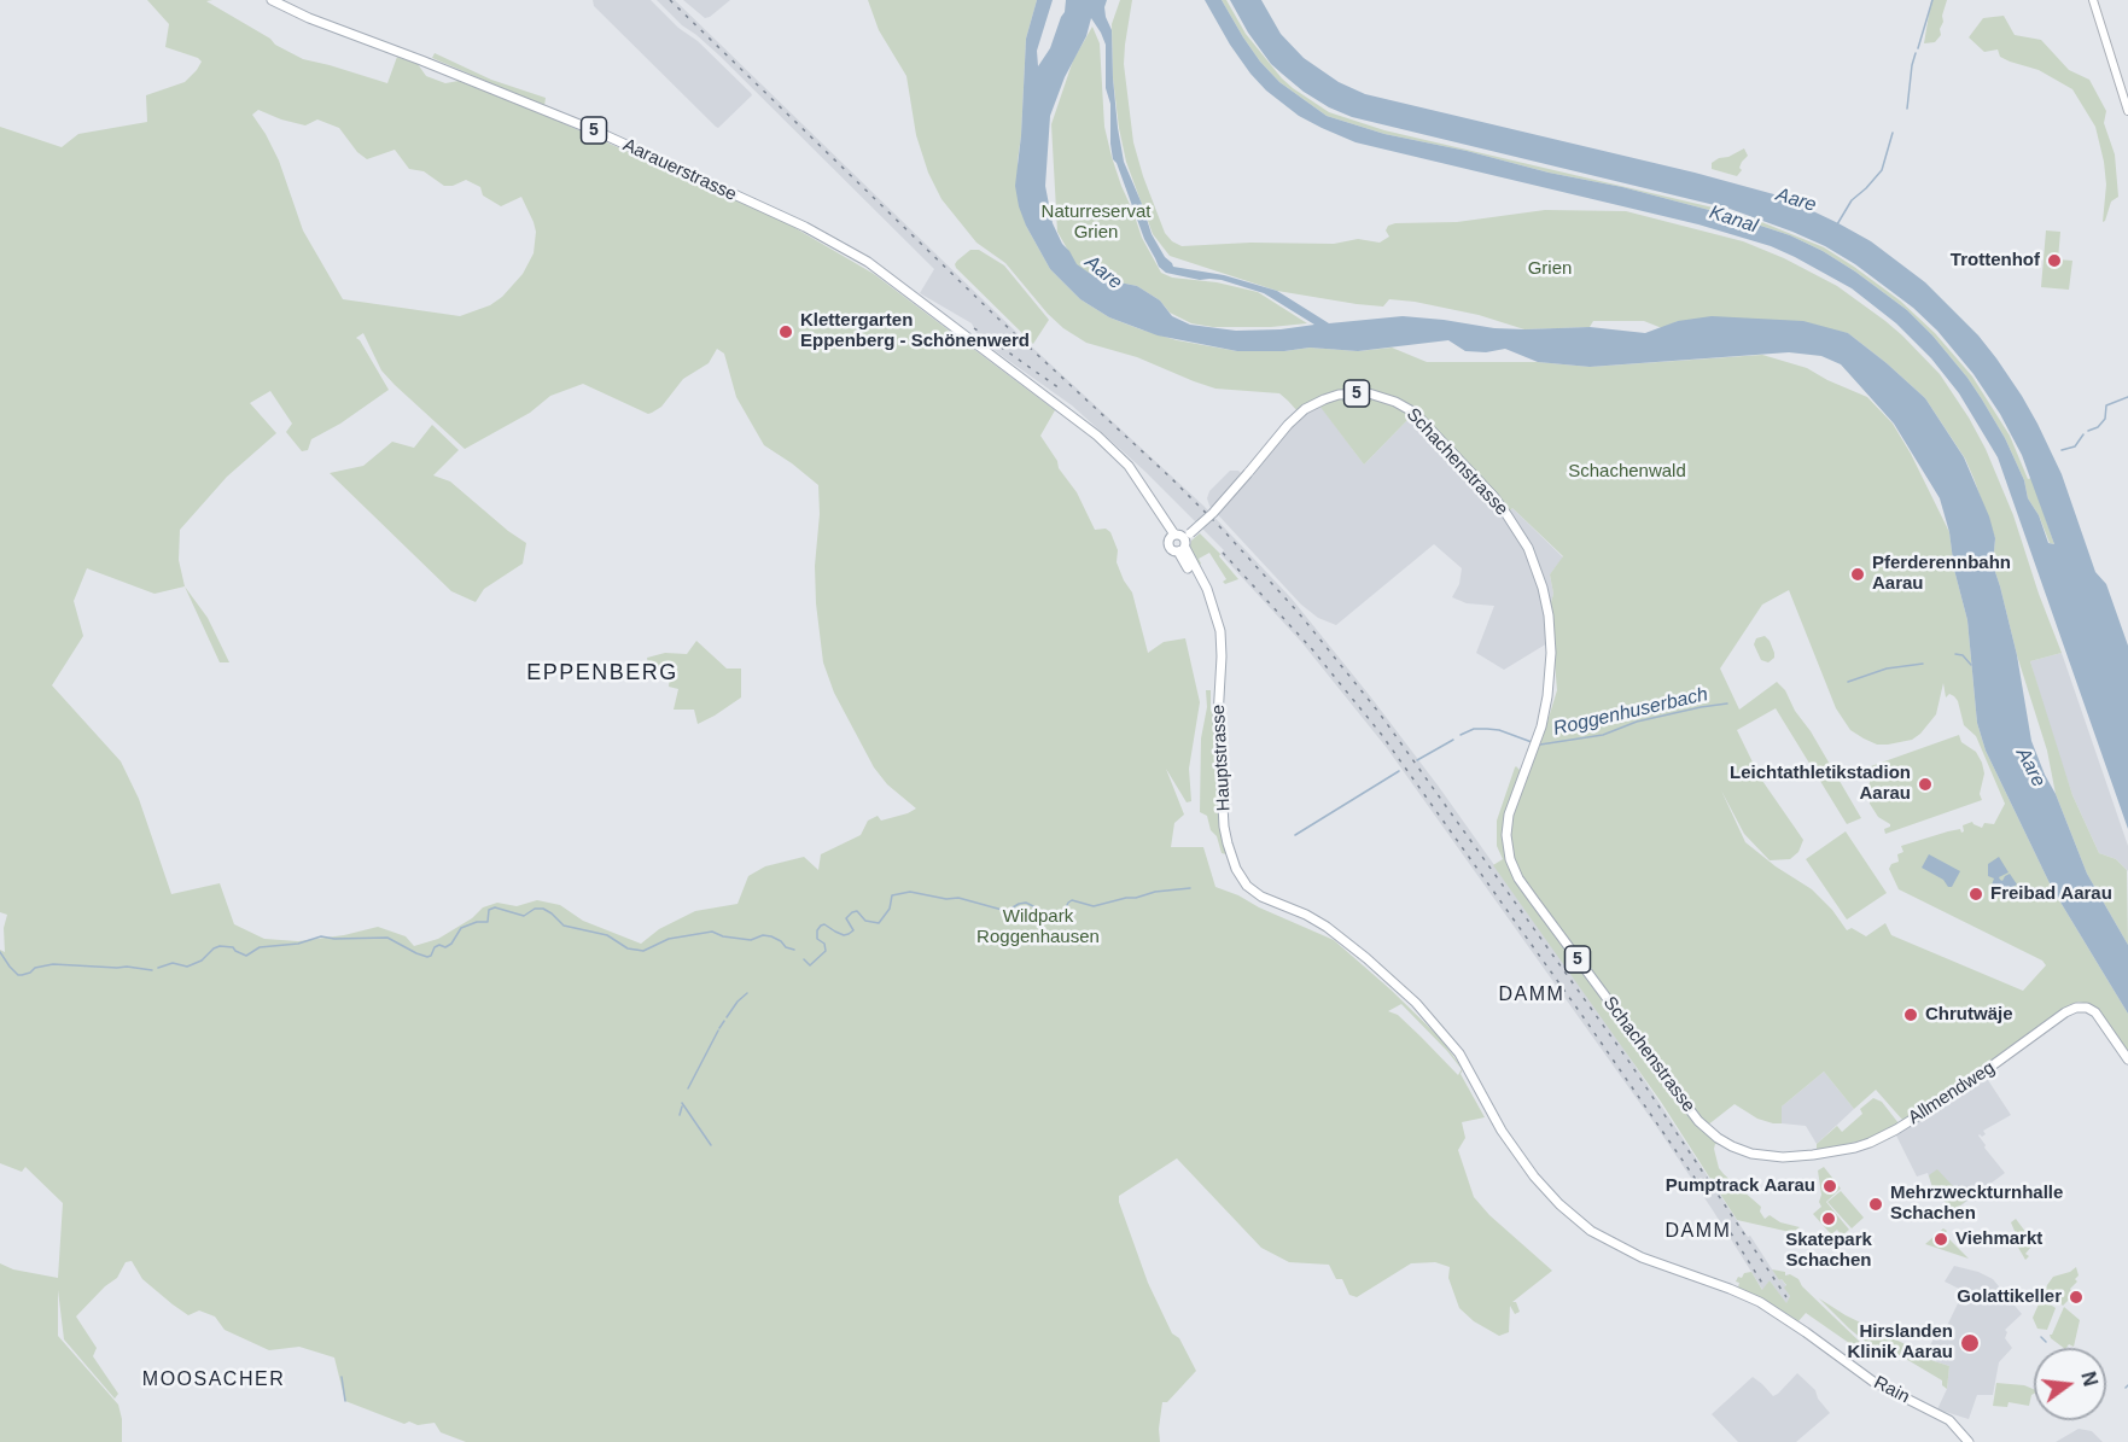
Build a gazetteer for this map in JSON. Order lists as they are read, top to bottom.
{
  "streets": {
    "main road": [
      "5",
      "Aarauerstrasse",
      "Schachenstrasse",
      "Hauptstrasse",
      "Allmendweg",
      "Rain"
    ]
  },
  "crossings": [
    ["Aarauerstrasse", "Hauptstrasse"],
    ["Schachenstrasse", "Hauptstrasse"],
    ["Schachenstrasse", "Allmendweg"],
    ["Hauptstrasse", "Rain"]
  ],
  "districts": [
    "EPPENBERG",
    "DAMM",
    "DAMM",
    "MOOSACHER"
  ],
  "water": ["Aare", "Kanal", "Roggenhuserbach"],
  "parks": [
    "Naturreservat Grien",
    "Grien",
    "Schachenwald",
    "Wildpark Roggenhausen"
  ],
  "places": [
    "Trottenhof",
    "Klettergarten Eppenberg - Schönenwerd",
    "Pferderennbahn Aarau",
    "Leichtathletikstadion Aarau",
    "Freibad Aarau",
    "Chrutwäje",
    "Pumptrack Aarau",
    "Mehrzweckturnhalle Schachen",
    "Skatepark Schachen",
    "Viehmarkt",
    "Golattikeller",
    "Hirslanden Klinik Aarau"
  ],
  "north": "right"
}
